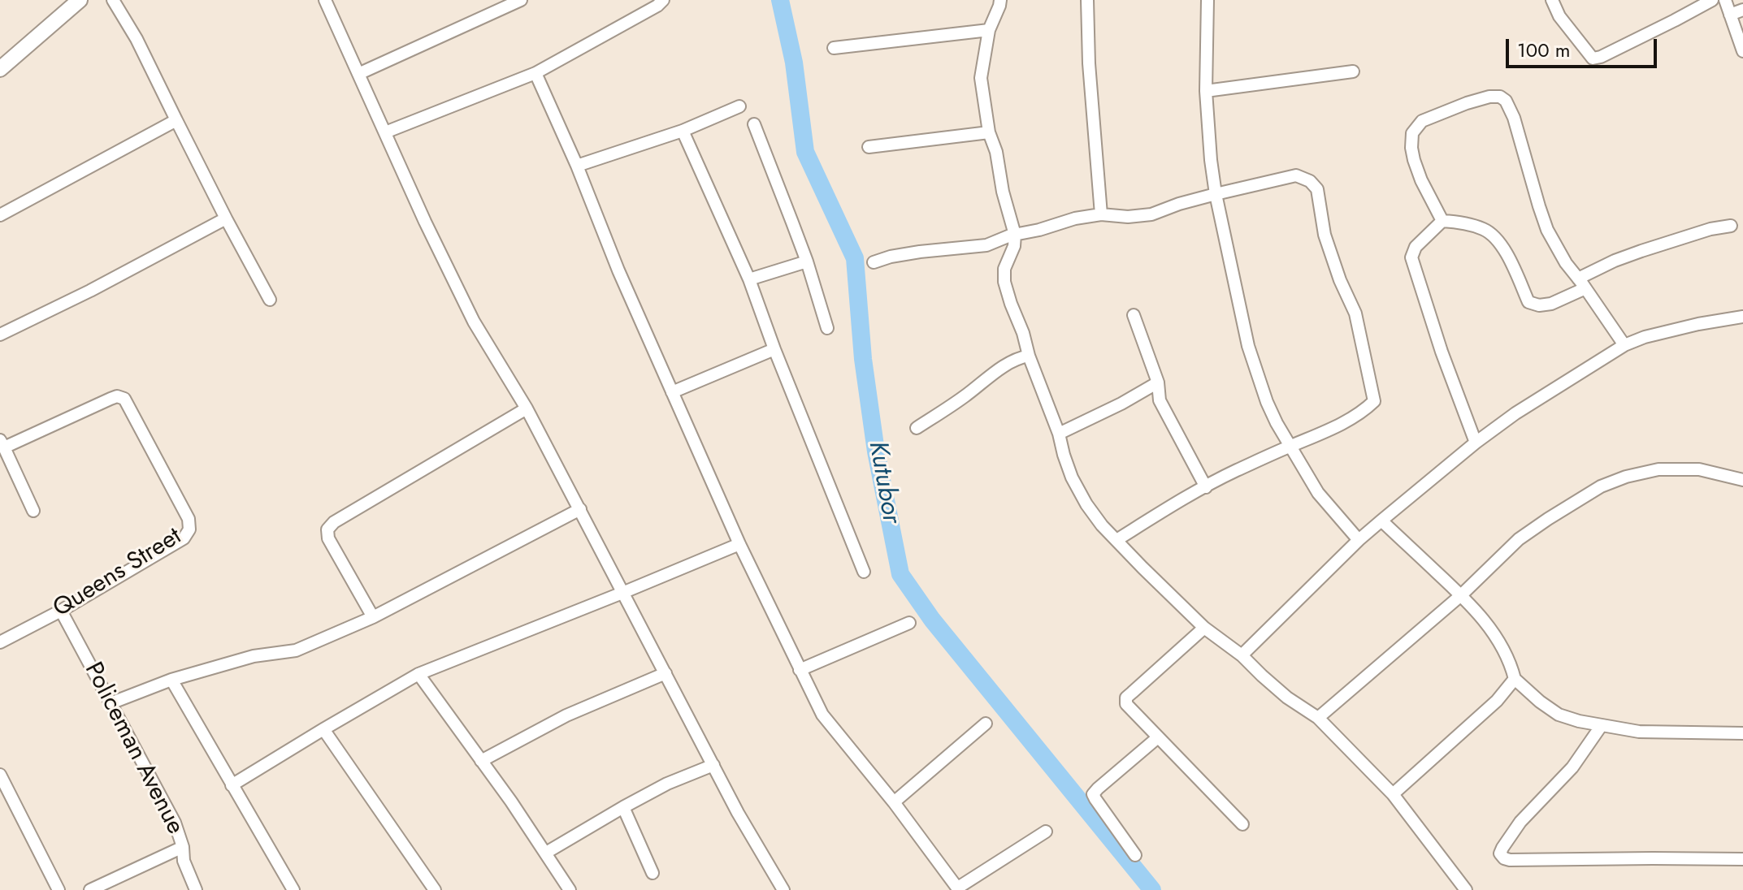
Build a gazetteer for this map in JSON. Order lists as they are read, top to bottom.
{
  "streets": {
    "street": ["Queens Street", "Policeman Avenue"]
  },
  "crossings": [
    ["Queens Street", "Policeman Avenue"]
  ],
  "water": ["Kutubor"],
  "scale_bar": "100 m"
}
